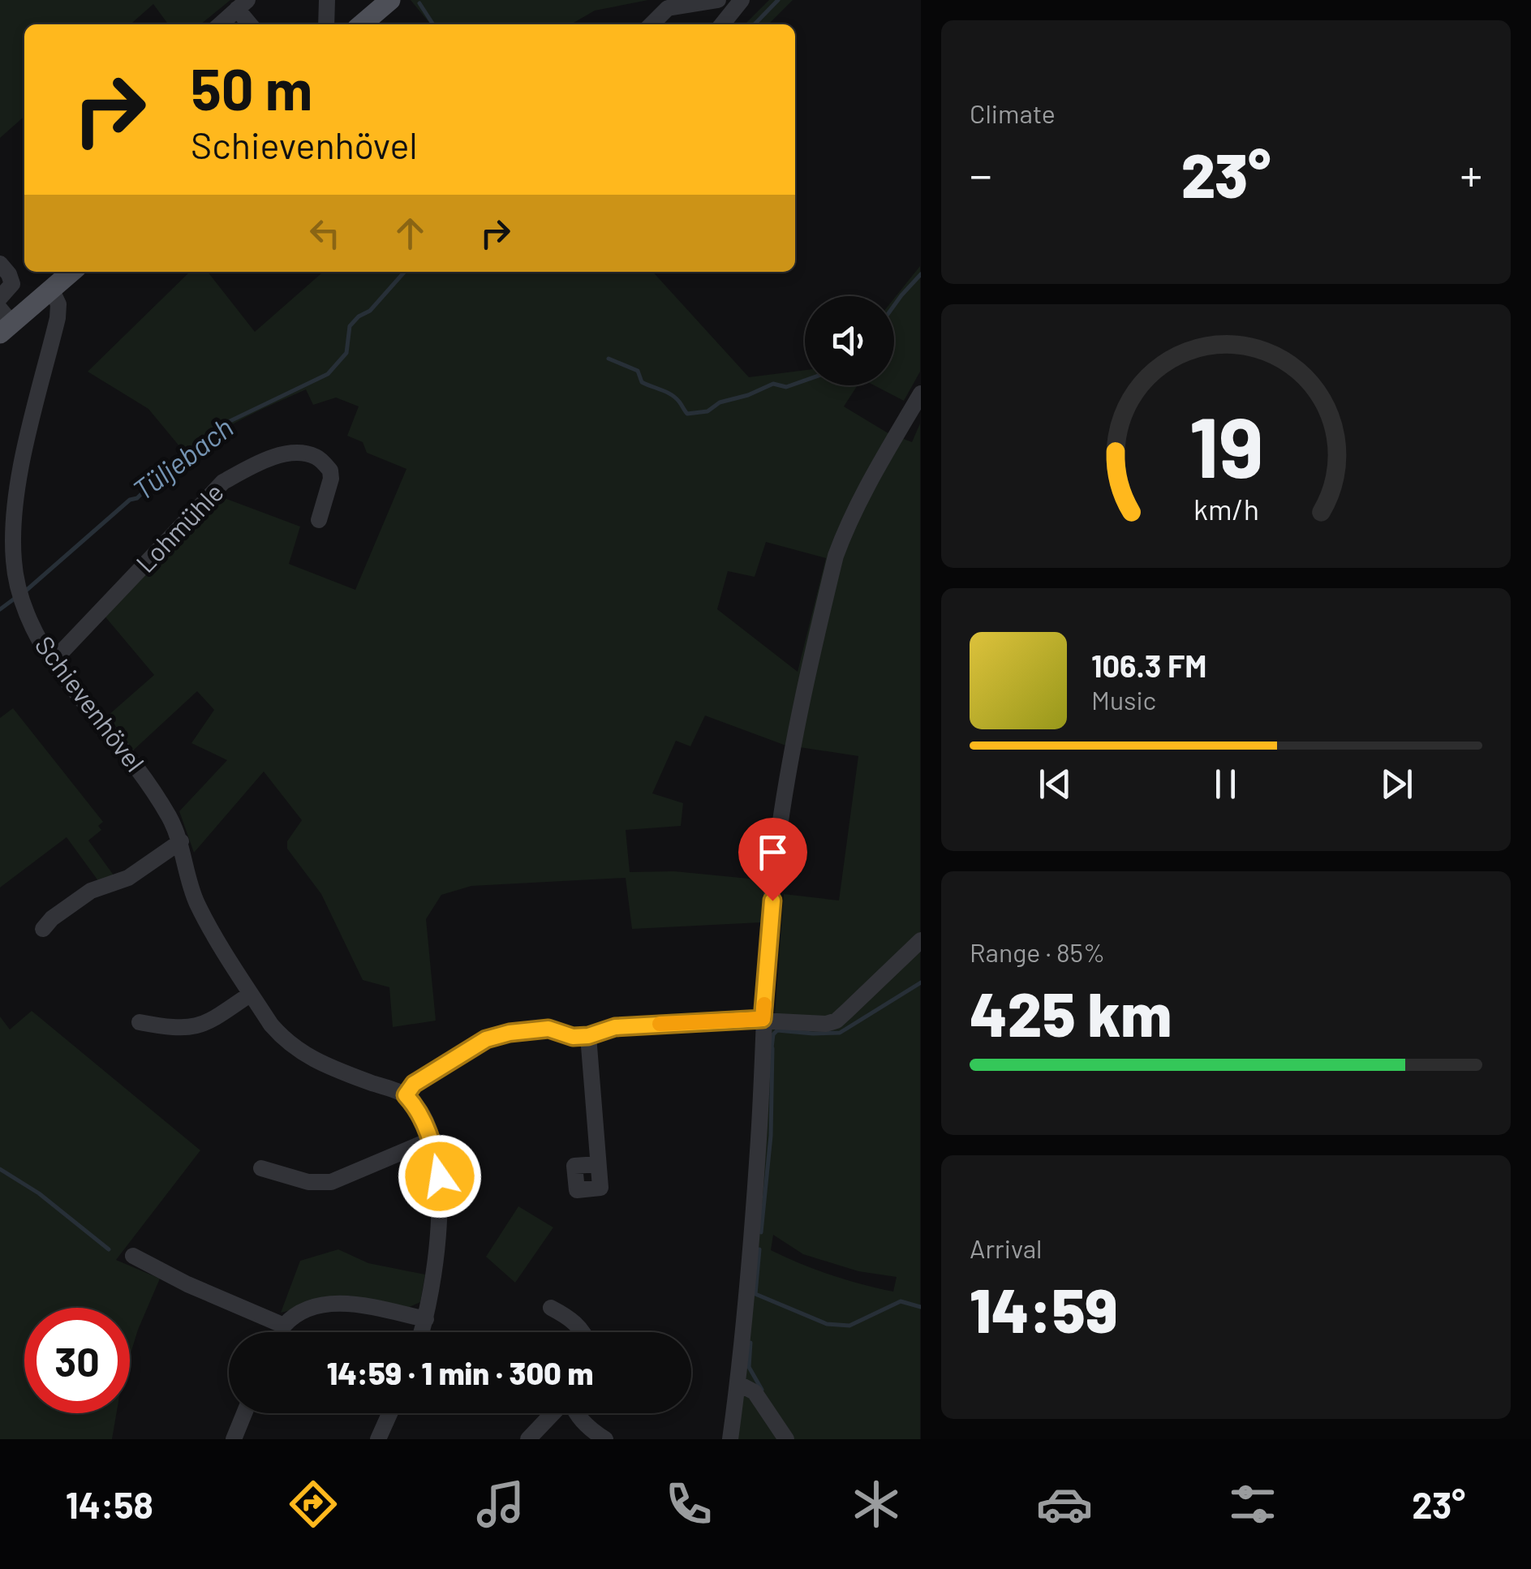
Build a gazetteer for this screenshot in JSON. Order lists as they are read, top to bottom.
{
  "streets": {
    "street": ["Lohmühle", "Schievenhövel"]
  },
  "crossings": [
    ["Lohmühle", "Schievenhövel"]
  ],
  "water": ["Tüljebach"],
  "page": {
    "tile": [
      "Climate",
      ["Range · 85%", "425 km"],
      ["Arrival", "14:59"]
    ],
    "turn": ["50 m", "Schievenhövel"],
    "heat": ["−", "23°", "+"],
    "song": ["106.3 FM", "Music"],
    "limit": "30",
    "trip": "14:59 · 1 min · 300 m",
    "tabs": ["14:58", "23°"],
    "gauge": ["19", "km/h"]
  }
}
